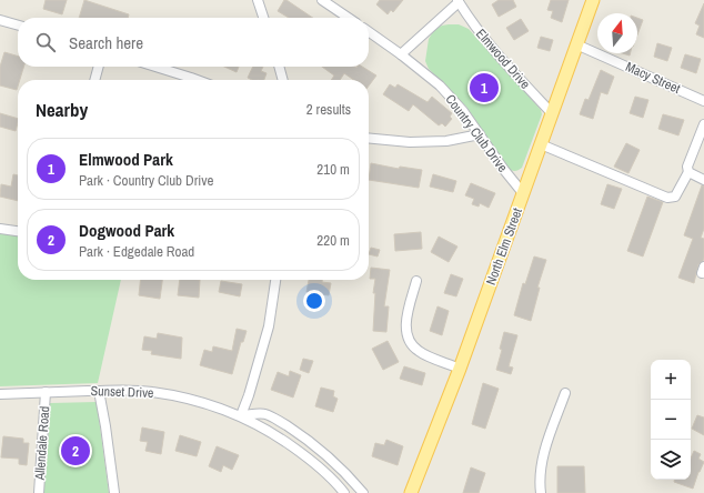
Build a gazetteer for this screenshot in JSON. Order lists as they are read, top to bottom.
{
  "streets": {
    "main road": ["North Elm Street"],
    "street": [
      "Elmwood Drive",
      "Macy Street",
      "Country Club Drive",
      "Sunset Drive",
      "Allendale Road"
    ]
  },
  "crossings": [
    ["Elmwood Drive", "North Elm Street"],
    ["Macy Street", "North Elm Street"],
    ["Country Club Drive", "North Elm Street"],
    ["Sunset Drive", "Allendale Road"]
  ],
  "north": "top",
  "page": {
    "search": "Search here",
    "pins": ["1", "2"],
    "heading": ["Nearby", "2 results"],
    "list": [
      {
        "mark": "1",
        "name": "Elmwood Park",
        "note": "Park · Country Club Drive",
        "value": "210 m"
      },
      {
        "mark": "2",
        "name": "Dogwood Park",
        "note": "Park · Edgedale Road",
        "value": "220 m"
      }
    ],
    "map_buttons": ["+", "−"]
  }
}
